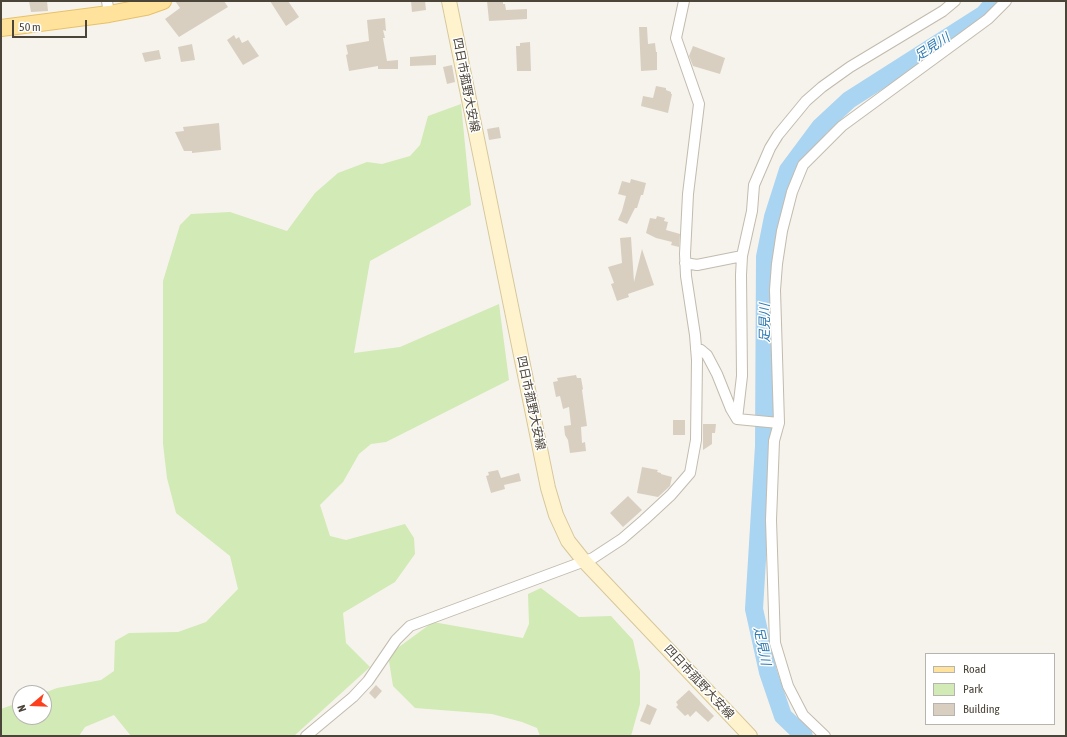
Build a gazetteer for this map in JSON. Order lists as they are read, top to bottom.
{
  "streets": {
    "main road": ["四日市菰野大安線"]
  },
  "water": ["足見川"],
  "legend": ["Road", "Park", "Building"],
  "scale_bar": "50 m",
  "north": "left"
}
